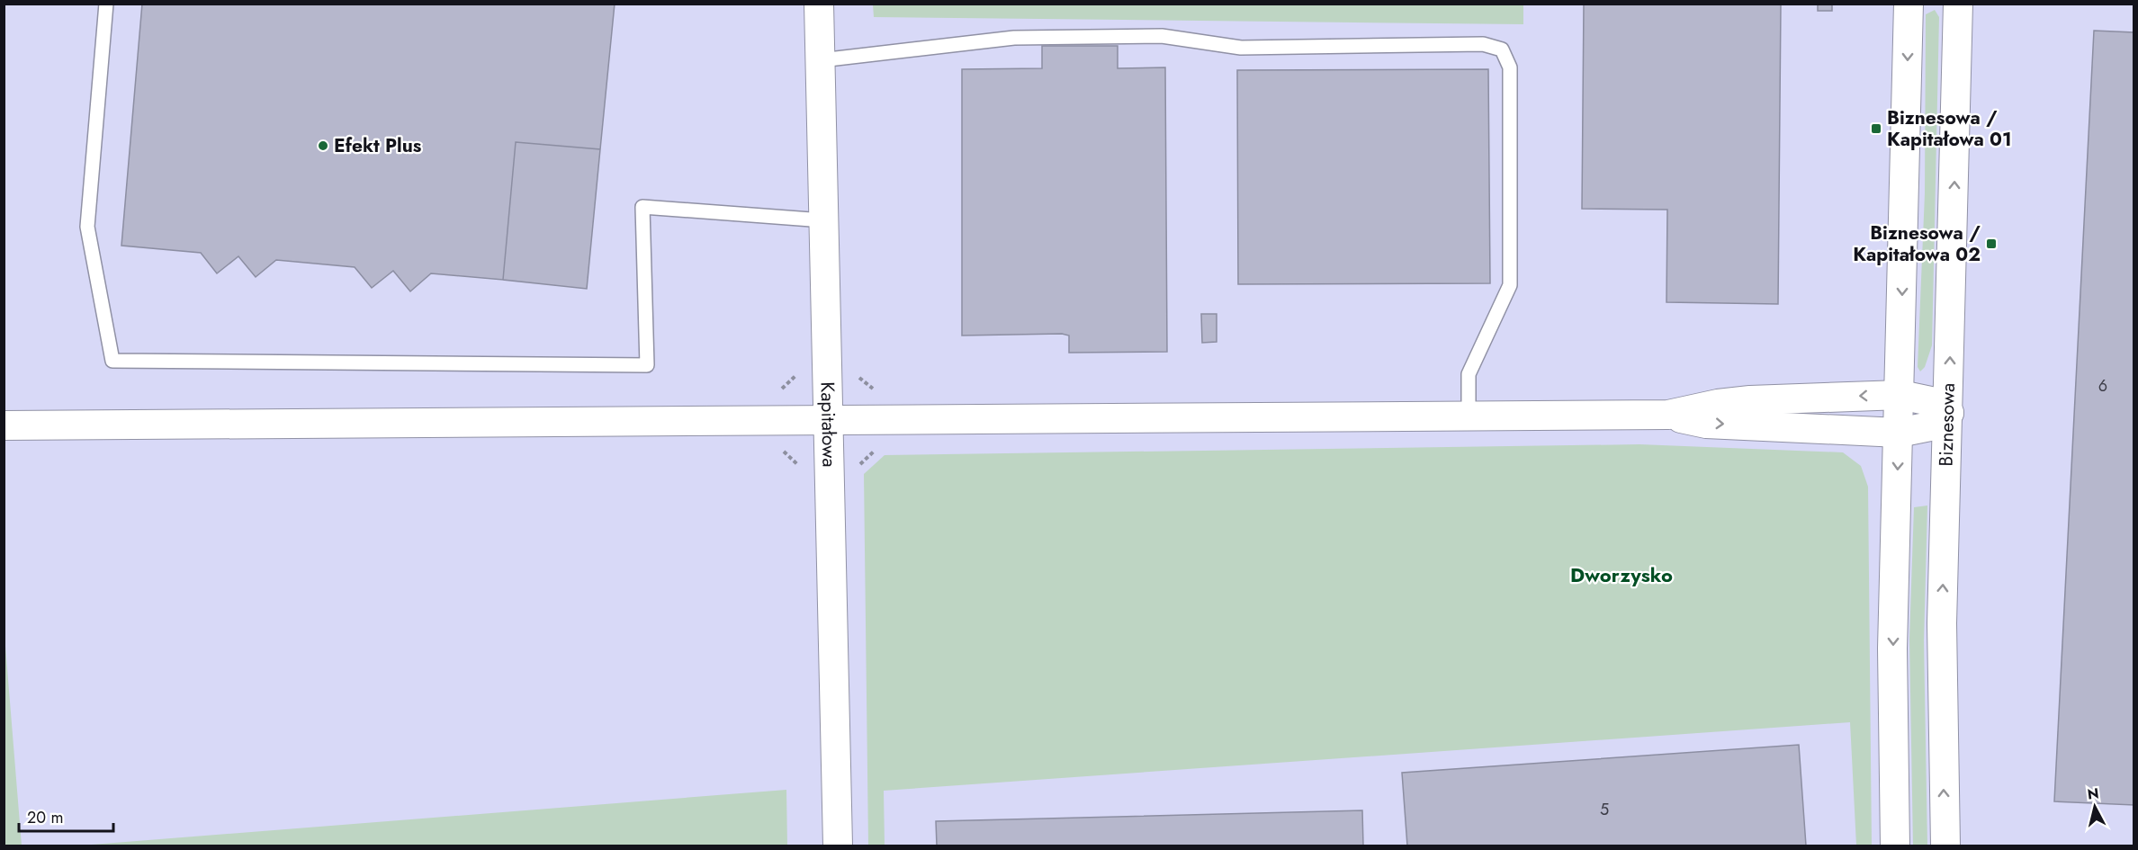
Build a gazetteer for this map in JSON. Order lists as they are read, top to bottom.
{
  "streets": {
    "street": ["Kapitałowa", "Biznesowa"]
  },
  "districts": ["Dworzysko"],
  "places": {
    "transit": ["Biznesowa / Kapitałowa 01", "Biznesowa / Kapitałowa 02"],
    "other": ["Efekt Plus"]
  },
  "house_numbers": ["6", "5"],
  "scale_bar": "20 m",
  "north": "top"
}
